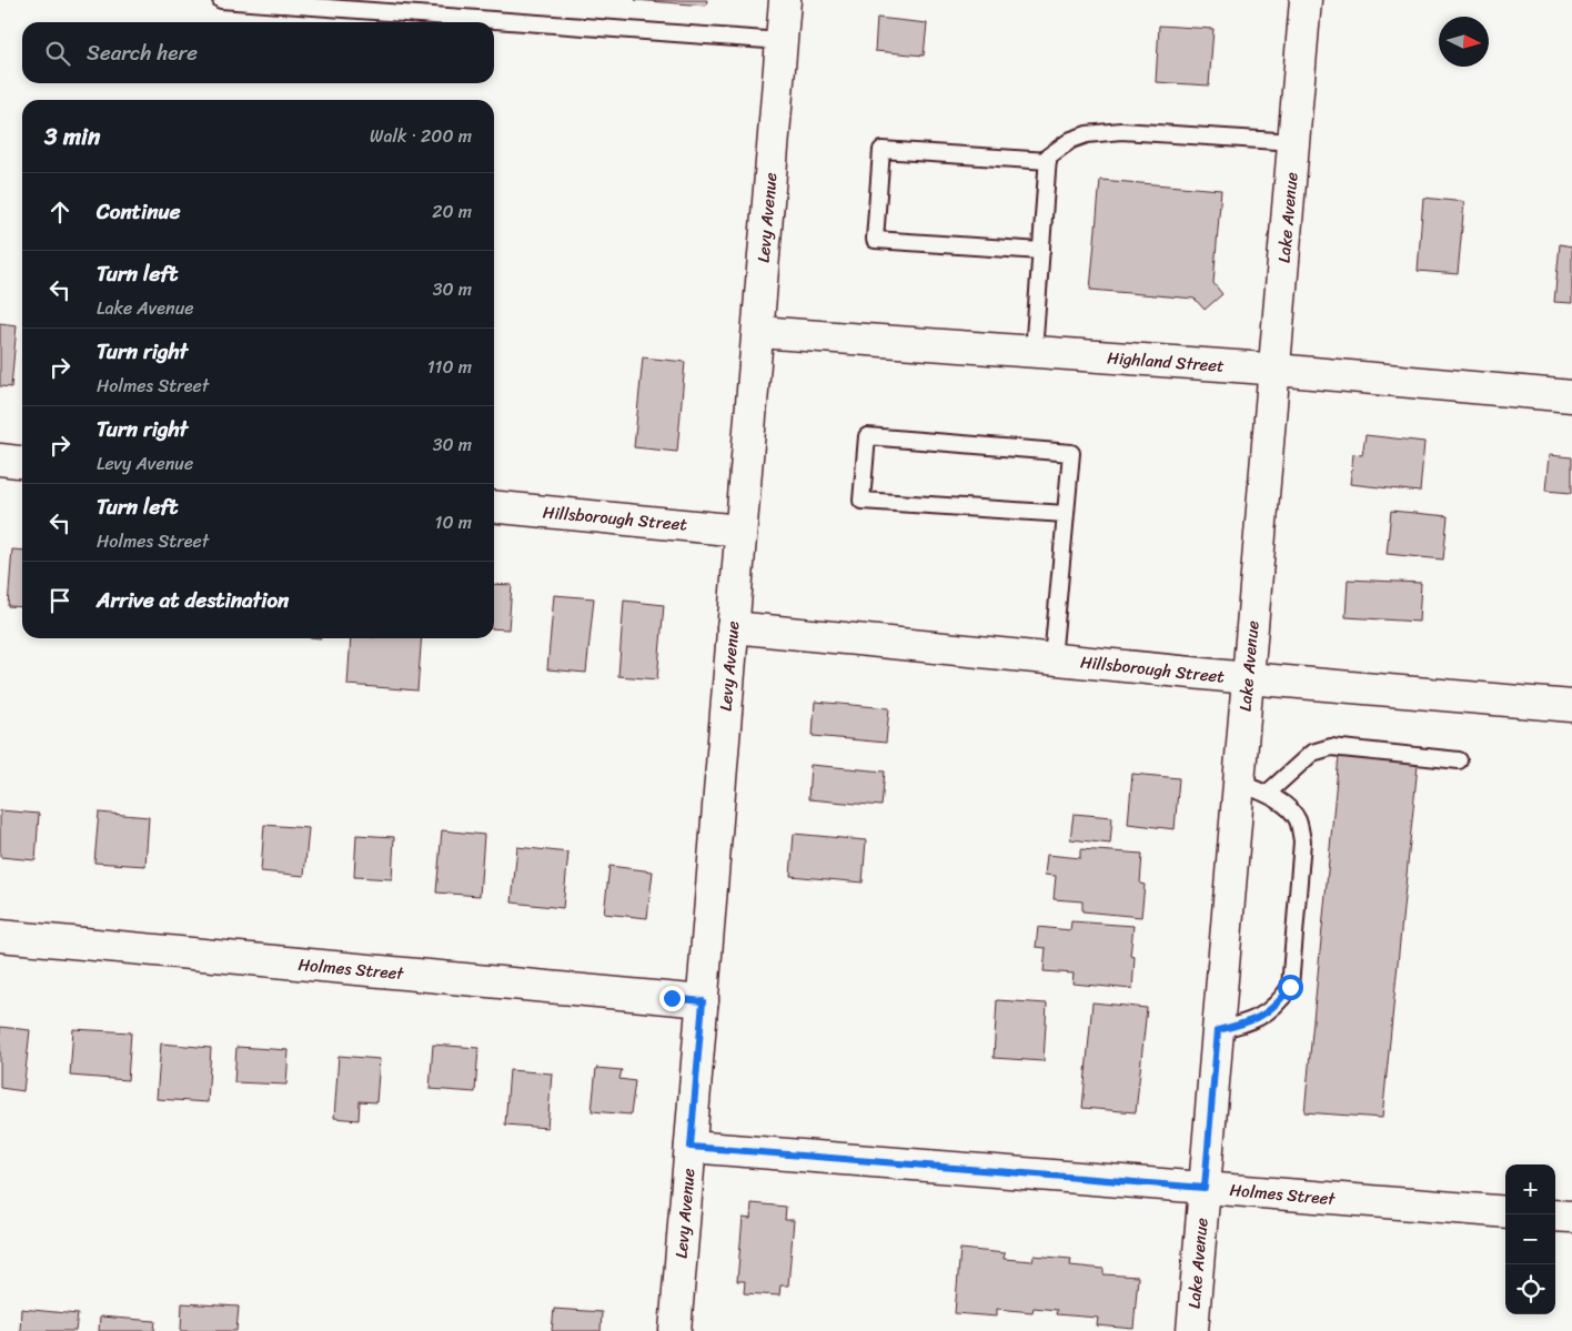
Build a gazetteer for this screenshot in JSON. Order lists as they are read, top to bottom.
{
  "streets": {
    "street": [
      "Levy Avenue",
      "Lake Avenue",
      "Highland Street",
      "Hillsborough Street",
      "Holmes Street"
    ]
  },
  "crossings": [
    ["Levy Avenue", "Highland Street"],
    ["Levy Avenue", "Hillsborough Street"],
    ["Levy Avenue", "Holmes Street"],
    ["Lake Avenue", "Highland Street"],
    ["Lake Avenue", "Hillsborough Street"],
    ["Lake Avenue", "Holmes Street"]
  ],
  "north": "right",
  "page": {
    "search": "Search here",
    "heading": ["3 min", "Walk · 200 m"],
    "list": [
      ["Continue", "20 m"],
      ["Turn left", "Lake Avenue", "30 m"],
      ["Turn right", "Holmes Street", "110 m"],
      ["Turn right", "Levy Avenue", "30 m"],
      ["Turn left", "Holmes Street", "10 m"],
      "Arrive at destination"
    ],
    "map_buttons": ["+", "−"]
  }
}
